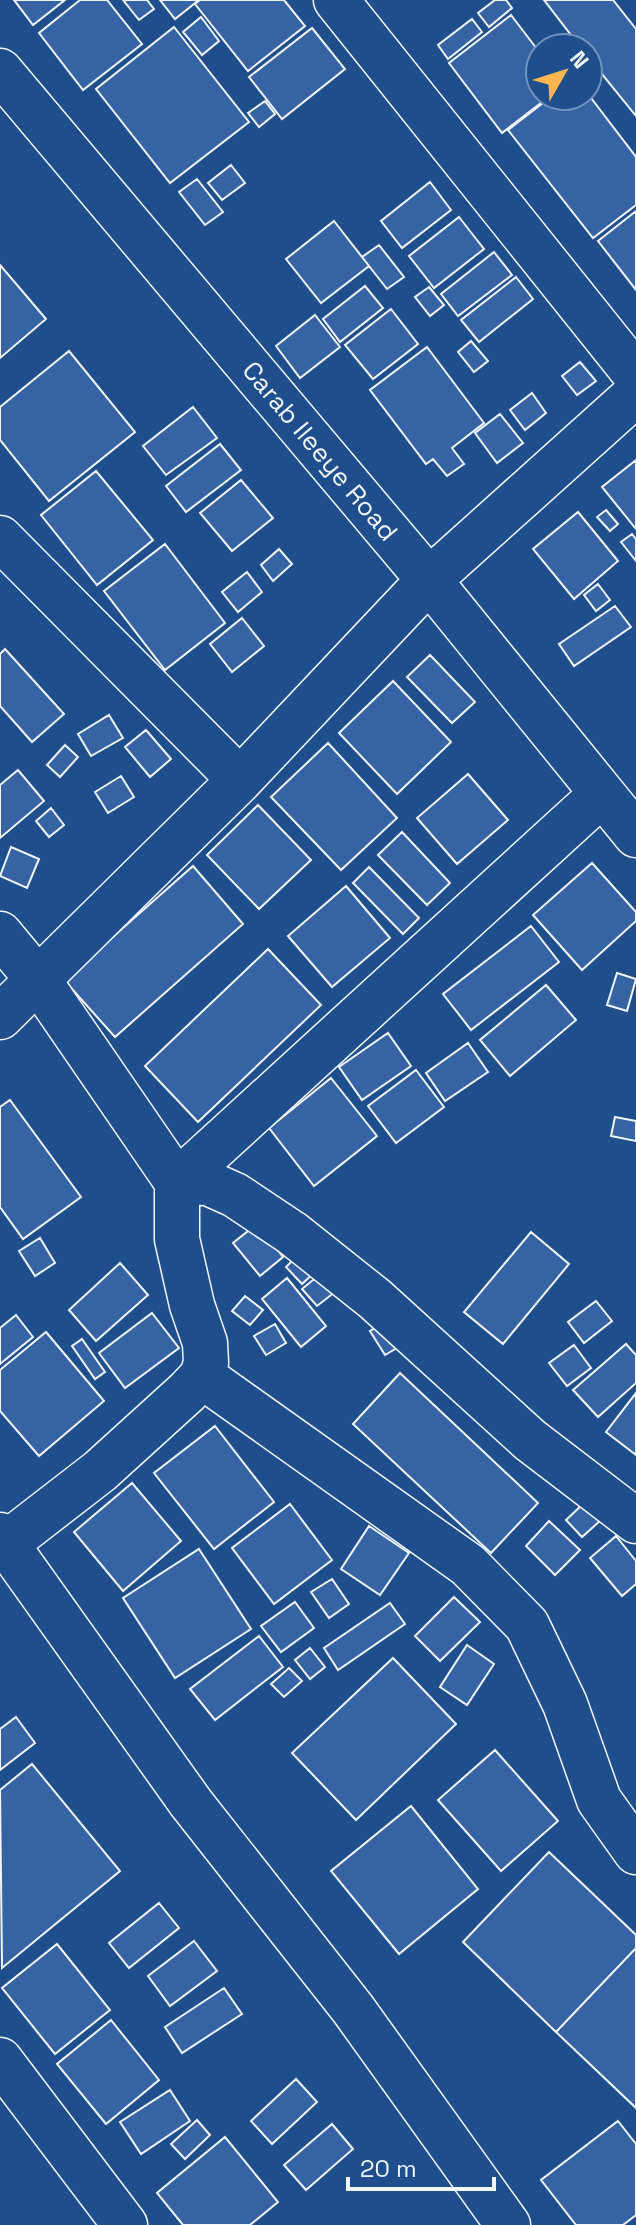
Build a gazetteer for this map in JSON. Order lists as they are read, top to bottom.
{
  "streets": {
    "street": ["Carab Ileeye Road"]
  },
  "scale_bar": "20 m",
  "north": "top right"
}
